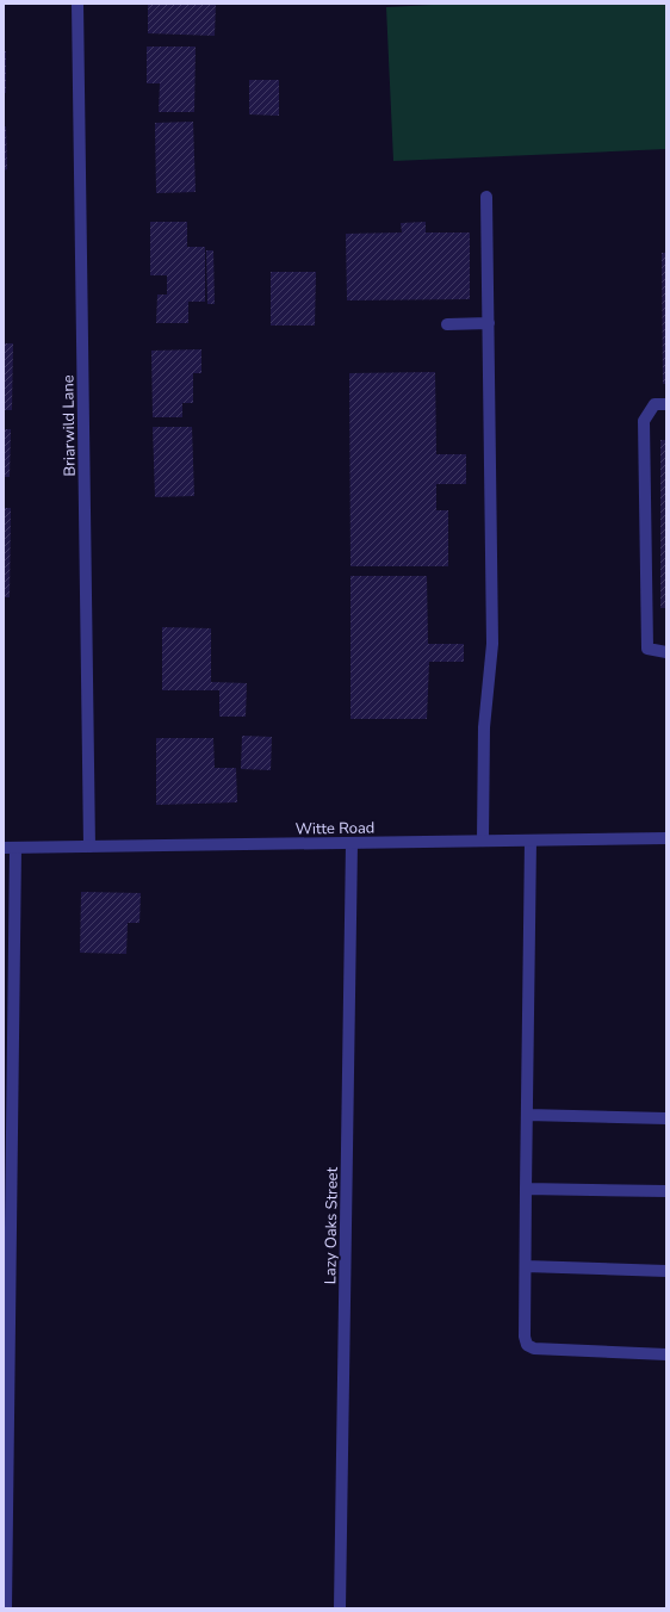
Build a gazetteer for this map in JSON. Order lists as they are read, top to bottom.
{
  "streets": {
    "street": ["Briarwild Lane", "Witte Road", "Lazy Oaks Street"]
  },
  "crossings": [
    ["Briarwild Lane", "Witte Road"],
    ["Witte Road", "Lazy Oaks Street"]
  ]
}
